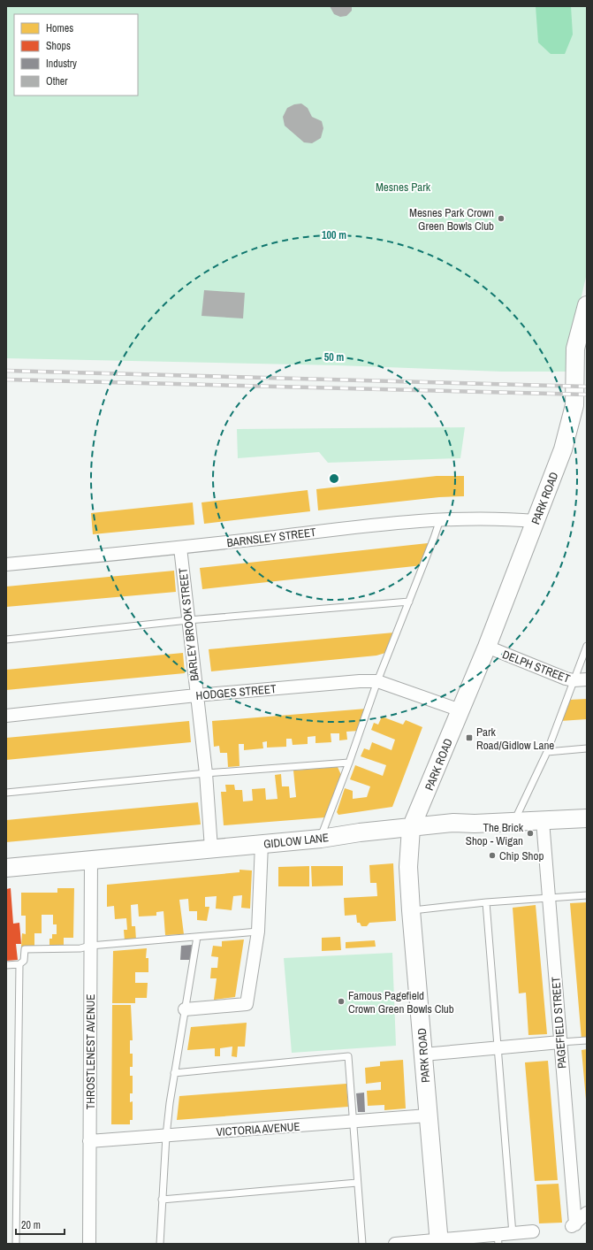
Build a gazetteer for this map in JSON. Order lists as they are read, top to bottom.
{
  "streets": {
    "main road": ["PARK ROAD", "GIDLOW LANE"],
    "street": [
      "BARNSLEY STREET",
      "BARLEY BROOK STREET",
      "DELPH STREET",
      "HODGES STREET",
      "PAGEFIELD STREET",
      "THROSTLENEST AVENUE",
      "VICTORIA AVENUE"
    ]
  },
  "crossings": [
    ["PARK ROAD", "BARNSLEY STREET"],
    ["PARK ROAD", "DELPH STREET"],
    ["PARK ROAD", "HODGES STREET"],
    ["PARK ROAD", "GIDLOW LANE"],
    ["PARK ROAD", "VICTORIA AVENUE"],
    ["BARNSLEY STREET", "BARLEY BROOK STREET"],
    ["BARLEY BROOK STREET", "HODGES STREET"],
    ["BARLEY BROOK STREET", "GIDLOW LANE"],
    ["GIDLOW LANE", "PAGEFIELD STREET"],
    ["GIDLOW LANE", "THROSTLENEST AVENUE"],
    ["THROSTLENEST AVENUE", "VICTORIA AVENUE"]
  ],
  "parks": ["Mesnes Park"],
  "places": {
    "other": [
      "Mesnes Park Crown Green Bowls Club",
      "The Brick Shop - Wigan",
      "Chip Shop",
      "Famous Pagefield Crown Green Bowls Club"
    ],
    "transit": ["Park Road/Gidlow Lane"]
  },
  "legend": [
    "Homes",
    "Shops",
    "Industry",
    "Other"
  ],
  "scale_bar": "20 m",
  "rings": ["100 m", "50 m"]
}
